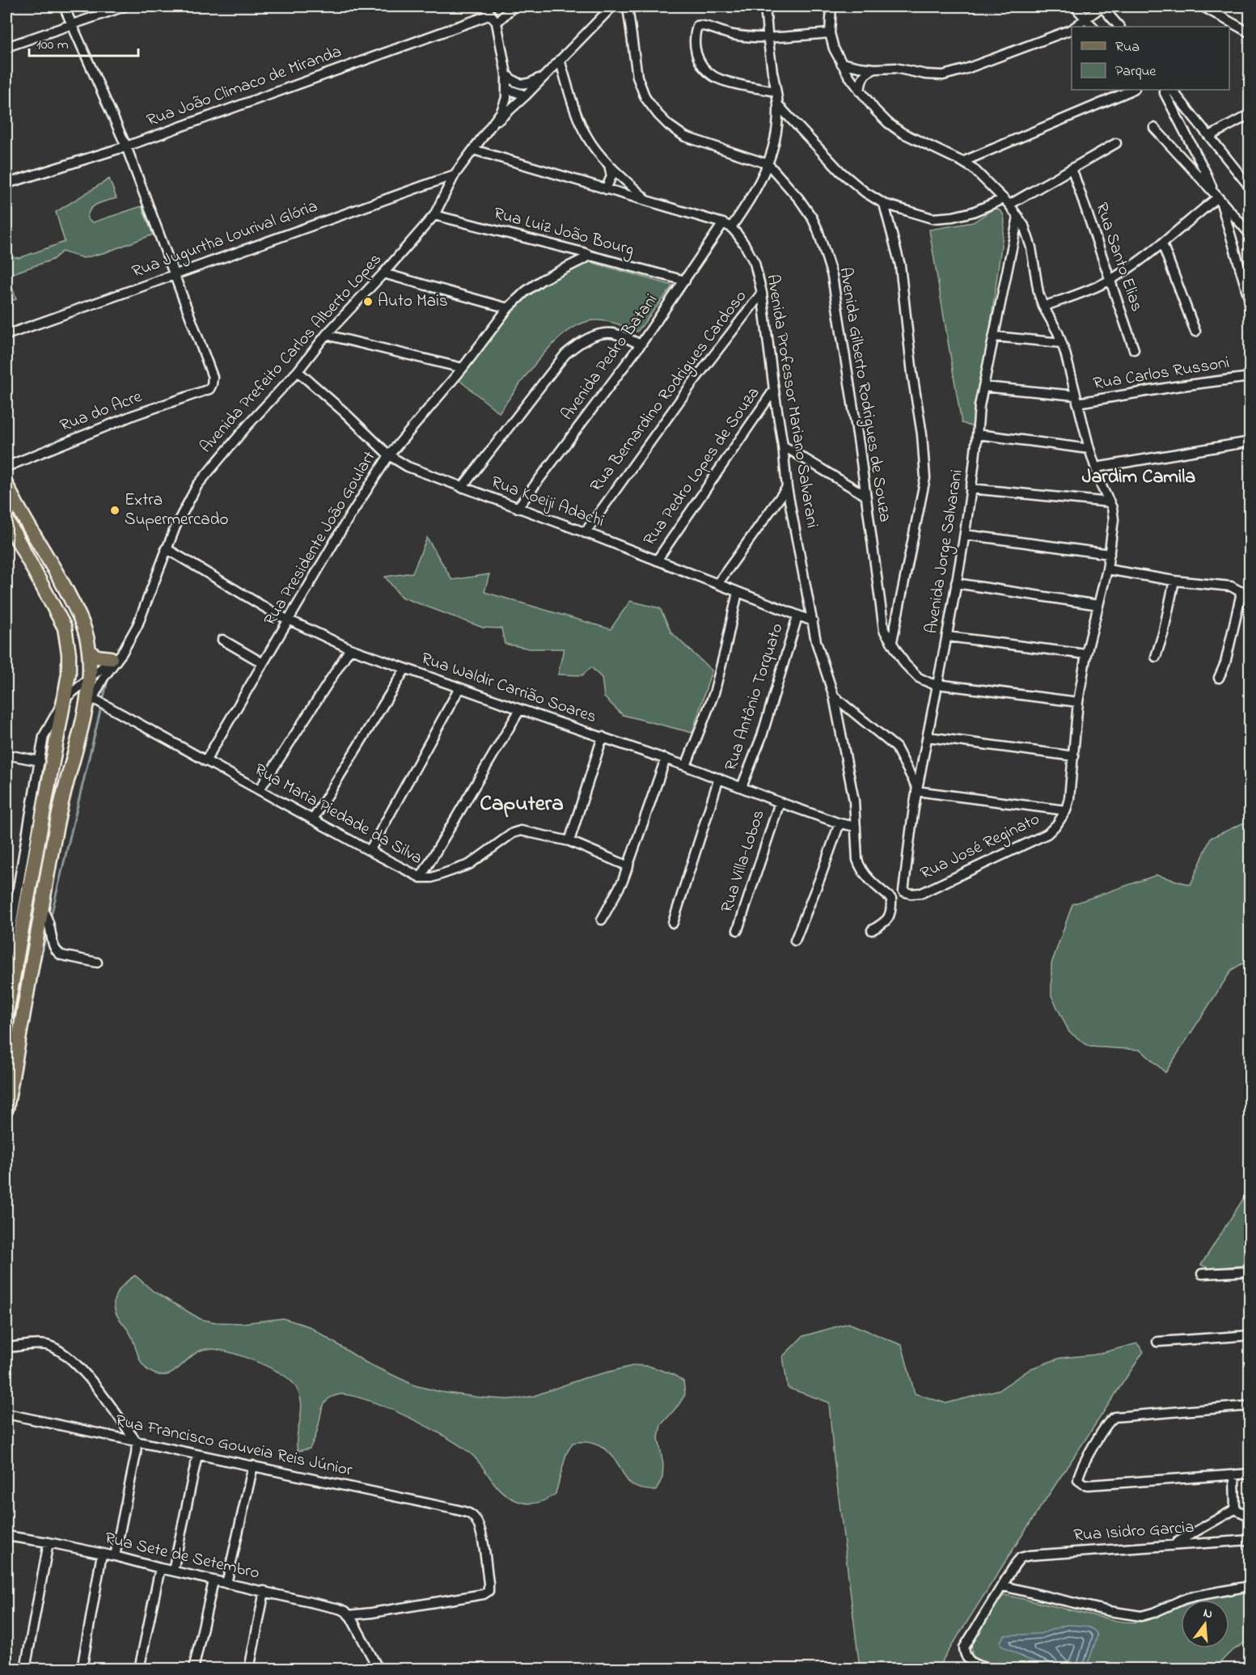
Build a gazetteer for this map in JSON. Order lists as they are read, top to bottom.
{
  "streets": {
    "street": [
      "Rua João Climaco de Miranda",
      "Rua Luiz João Bourg",
      "Rua Jugurtha Lourival Glória",
      "Rua Santo Elias",
      "Avenida Prefeito Carlos Alberto Lopes",
      "Avenida Pedro Batani",
      "Rua Carlos Russoni",
      "Rua Bernardino Rodrigues Cardoso",
      "Avenida Gilberto Rodrigues de Souza",
      "Avenida Professor Mariano Salvarani",
      "Rua do Acre",
      "Rua Pedro Lopes de Souza",
      "Rua Koeiji Adachi",
      "Rua Presidente João Goulart",
      "Avenida Jorge Salvarani",
      "Rua Waldir Carrião Soares",
      "Rua Antônio Torquato",
      "Rua Maria Piedade da Silva",
      "Rua José Reginato",
      "Rua Villa-Lobos",
      "Rua Francisco Gouveia Reis Júnior",
      "Rua Isidro Garcia",
      "Rua Sete de Setembro"
    ]
  },
  "crossings": [
    ["Rua Luiz João Bourg", "Avenida Prefeito Carlos Alberto Lopes"],
    ["Rua Luiz João Bourg", "Avenida Pedro Batani"],
    ["Rua Luiz João Bourg", "Rua Presidente João Goulart"],
    ["Rua Jugurtha Lourival Glória", "Avenida Prefeito Carlos Alberto Lopes"],
    ["Rua Jugurtha Lourival Glória", "Rua do Acre"],
    ["Avenida Prefeito Carlos Alberto Lopes", "Rua Koeiji Adachi"],
    ["Avenida Prefeito Carlos Alberto Lopes", "Rua Waldir Carrião Soares"],
    ["Avenida Prefeito Carlos Alberto Lopes", "Rua Maria Piedade da Silva"],
    ["Avenida Pedro Batani", "Avenida Gilberto Rodrigues de Souza"],
    ["Avenida Pedro Batani", "Avenida Professor Mariano Salvarani"],
    ["Avenida Pedro Batani", "Rua Koeiji Adachi"],
    ["Rua Carlos Russoni", "Avenida Jorge Salvarani"],
    ["Rua Carlos Russoni", "Rua José Reginato"],
    ["Rua Bernardino Rodrigues Cardoso", "Avenida Professor Mariano Salvarani"],
    ["Rua Bernardino Rodrigues Cardoso", "Rua Koeiji Adachi"],
    ["Avenida Gilberto Rodrigues de Souza", "Avenida Jorge Salvarani"],
    ["Avenida Gilberto Rodrigues de Souza", "Rua José Reginato"],
    ["Avenida Professor Mariano Salvarani", "Rua Pedro Lopes de Souza"],
    ["Avenida Professor Mariano Salvarani", "Rua Koeiji Adachi"],
    ["Avenida Professor Mariano Salvarani", "Rua Waldir Carrião Soares"],
    ["Rua Pedro Lopes de Souza", "Rua Koeiji Adachi"],
    ["Rua Koeiji Adachi", "Rua Presidente João Goulart"],
    ["Rua Koeiji Adachi", "Rua Antônio Torquato"],
    ["Rua Presidente João Goulart", "Rua Waldir Carrião Soares"],
    ["Rua Presidente João Goulart", "Rua Maria Piedade da Silva"],
    ["Avenida Jorge Salvarani", "Rua José Reginato"],
    ["Rua Waldir Carrião Soares", "Rua Antônio Torquato"],
    ["Rua Waldir Carrião Soares", "Rua Villa-Lobos"],
    ["Rua Francisco Gouveia Reis Júnior", "Rua Sete de Setembro"]
  ],
  "districts": ["Jardim Camila", "Caputera"],
  "places": ["Auto Mais", "Extra Supermercado"],
  "legend": ["Rua", "Parque"],
  "scale_bar": "100 m",
  "north": "top"
}
